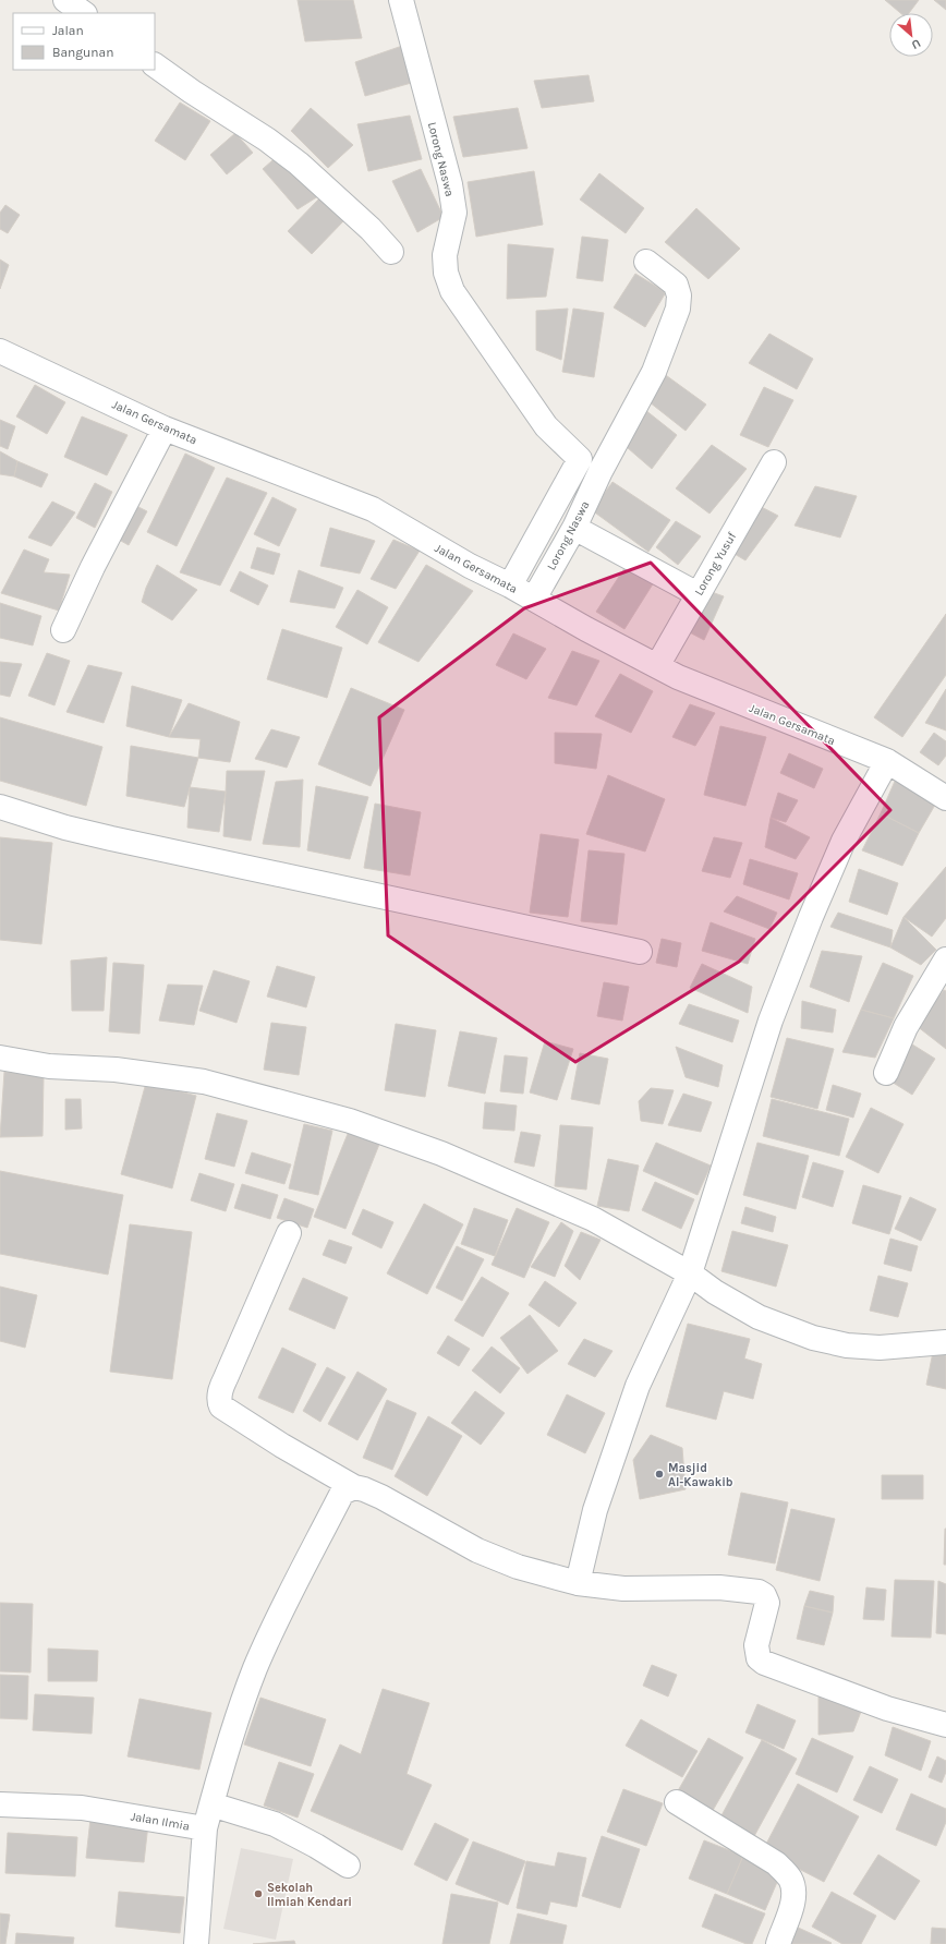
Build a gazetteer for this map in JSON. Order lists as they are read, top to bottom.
{
  "streets": {
    "street": [
      "Lorong Naswa",
      "Jalan Gersamata",
      "Lorong Yusuf",
      "Jalan Ilmia"
    ]
  },
  "crossings": [
    ["Lorong Naswa", "Jalan Gersamata"],
    ["Jalan Gersamata", "Lorong Yusuf"]
  ],
  "places": ["Masjid Al-Kawakib", "Sekolah Ilmiah Kendari"],
  "legend": ["Jalan", "Bangunan"],
  "north": "bottom right"
}
